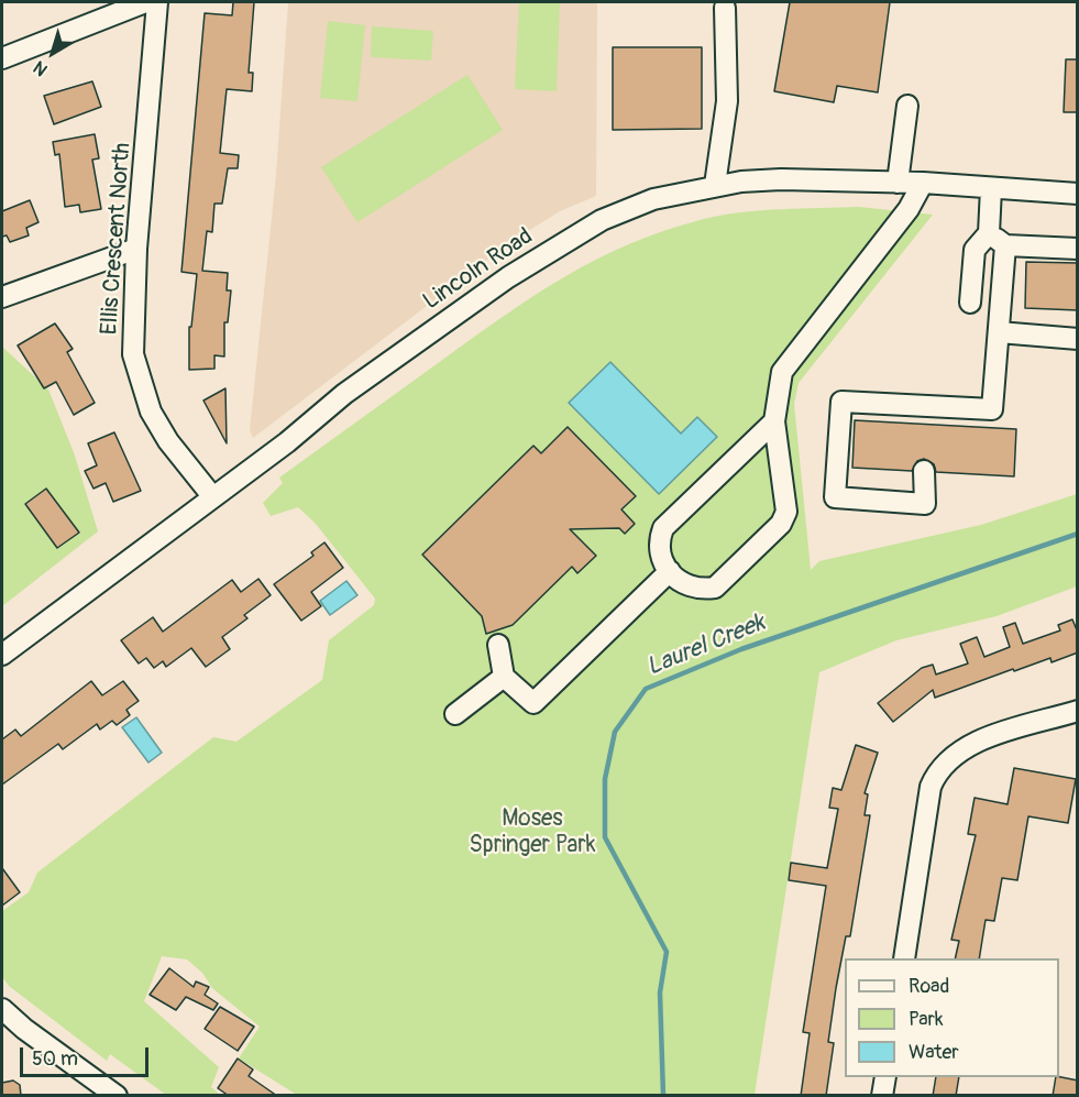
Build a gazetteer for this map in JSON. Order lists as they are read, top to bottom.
{
  "streets": {
    "street": ["Ellis Crescent North", "Lincoln Road"]
  },
  "crossings": [
    ["Ellis Crescent North", "Lincoln Road"]
  ],
  "water": ["Laurel Creek"],
  "parks": ["Moses Springer Park"],
  "legend": ["Road", "Park", "Water"],
  "scale_bar": "50 m",
  "north": "bottom left"
}
